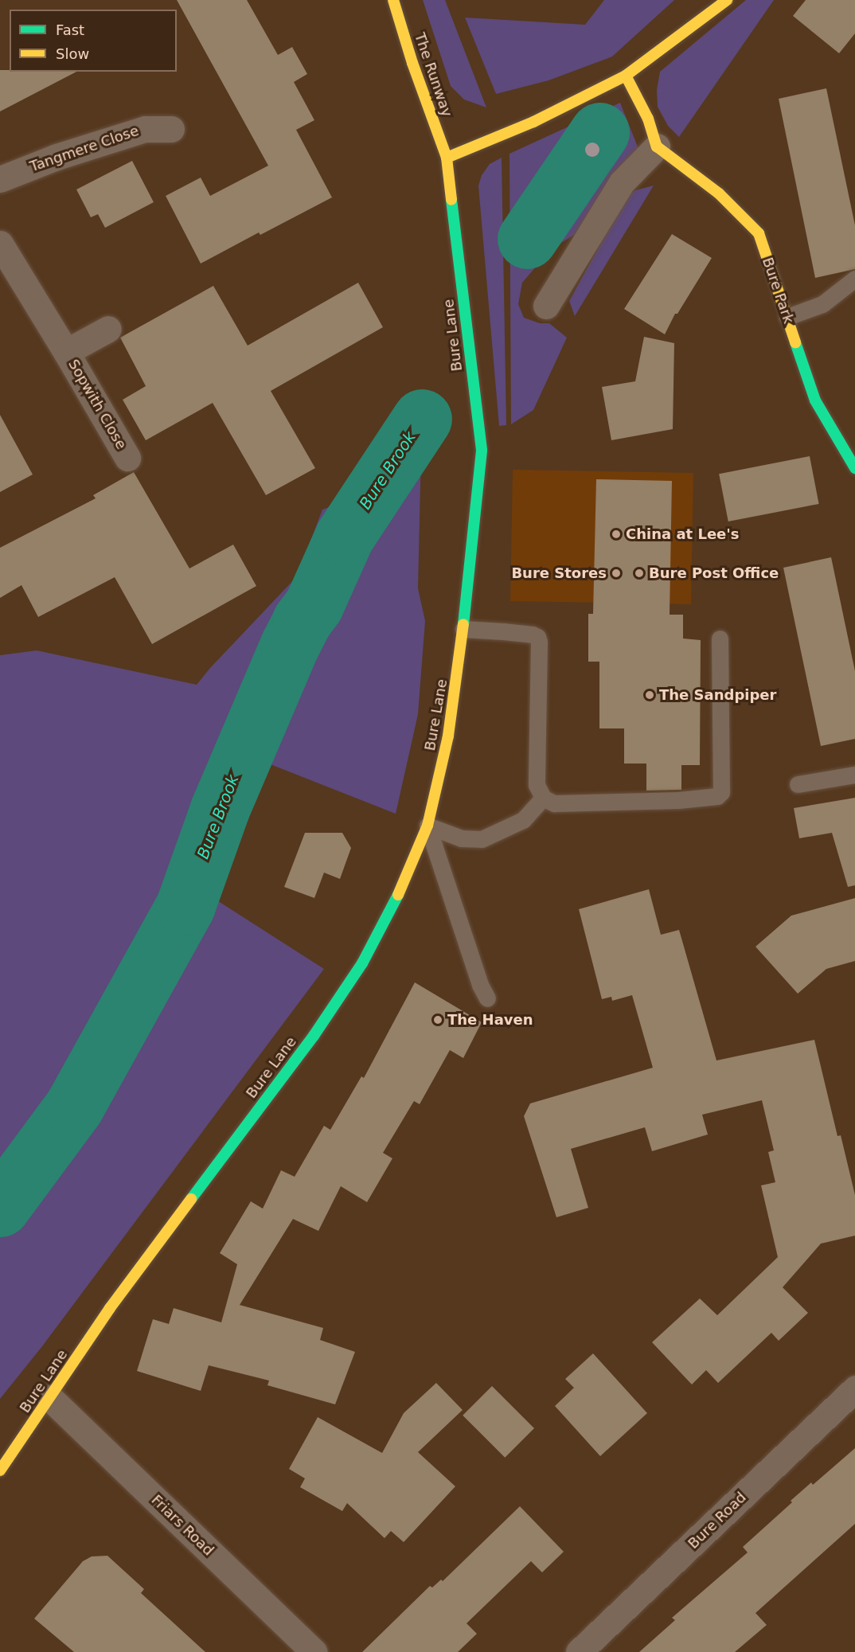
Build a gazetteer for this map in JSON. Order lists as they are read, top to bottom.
{
  "streets": {
    "street": [
      "The Runway",
      "Tangmere Close",
      "Bure Park",
      "Bure Lane",
      "Sopwith Close",
      "Bure Road",
      "Friars Road"
    ]
  },
  "crossings": [
    ["The Runway", "Bure Lane"],
    ["Bure Lane", "Friars Road"]
  ],
  "water": ["Bure Brook"],
  "places": [
    "China at Lee's",
    "Bure Stores",
    "Bure Post Office",
    "The Sandpiper",
    "The Haven"
  ],
  "legend": ["Fast", "Slow"]
}
